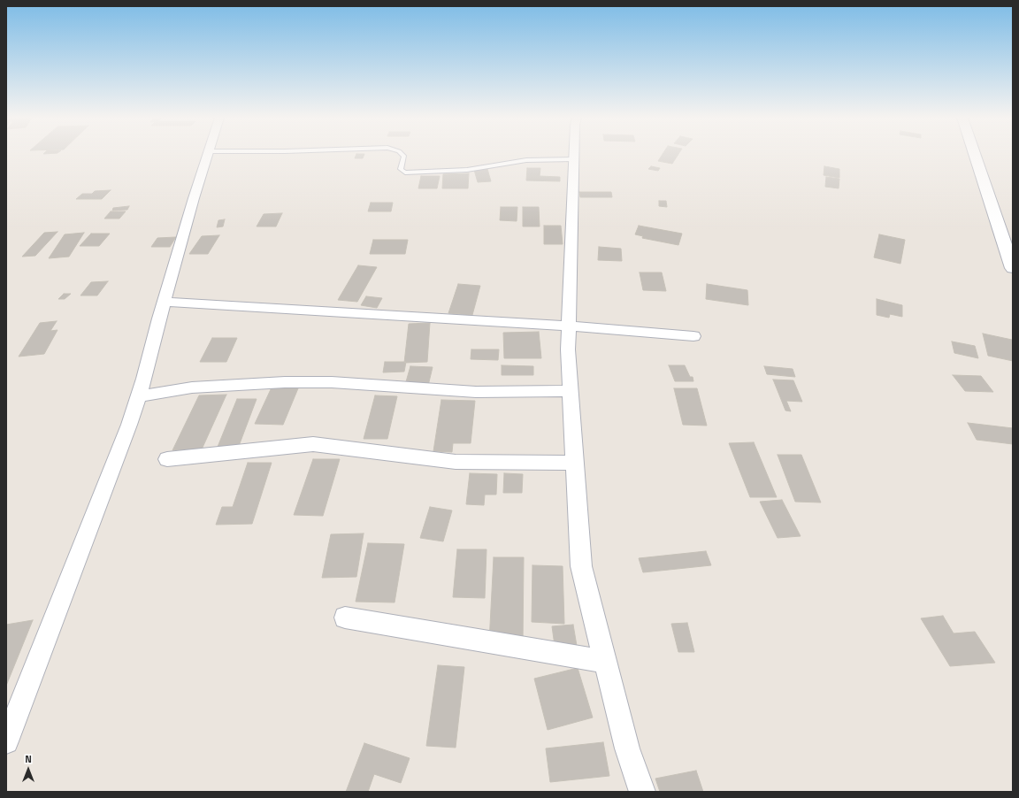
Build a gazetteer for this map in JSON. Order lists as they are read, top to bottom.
{
  "north": "top"
}
